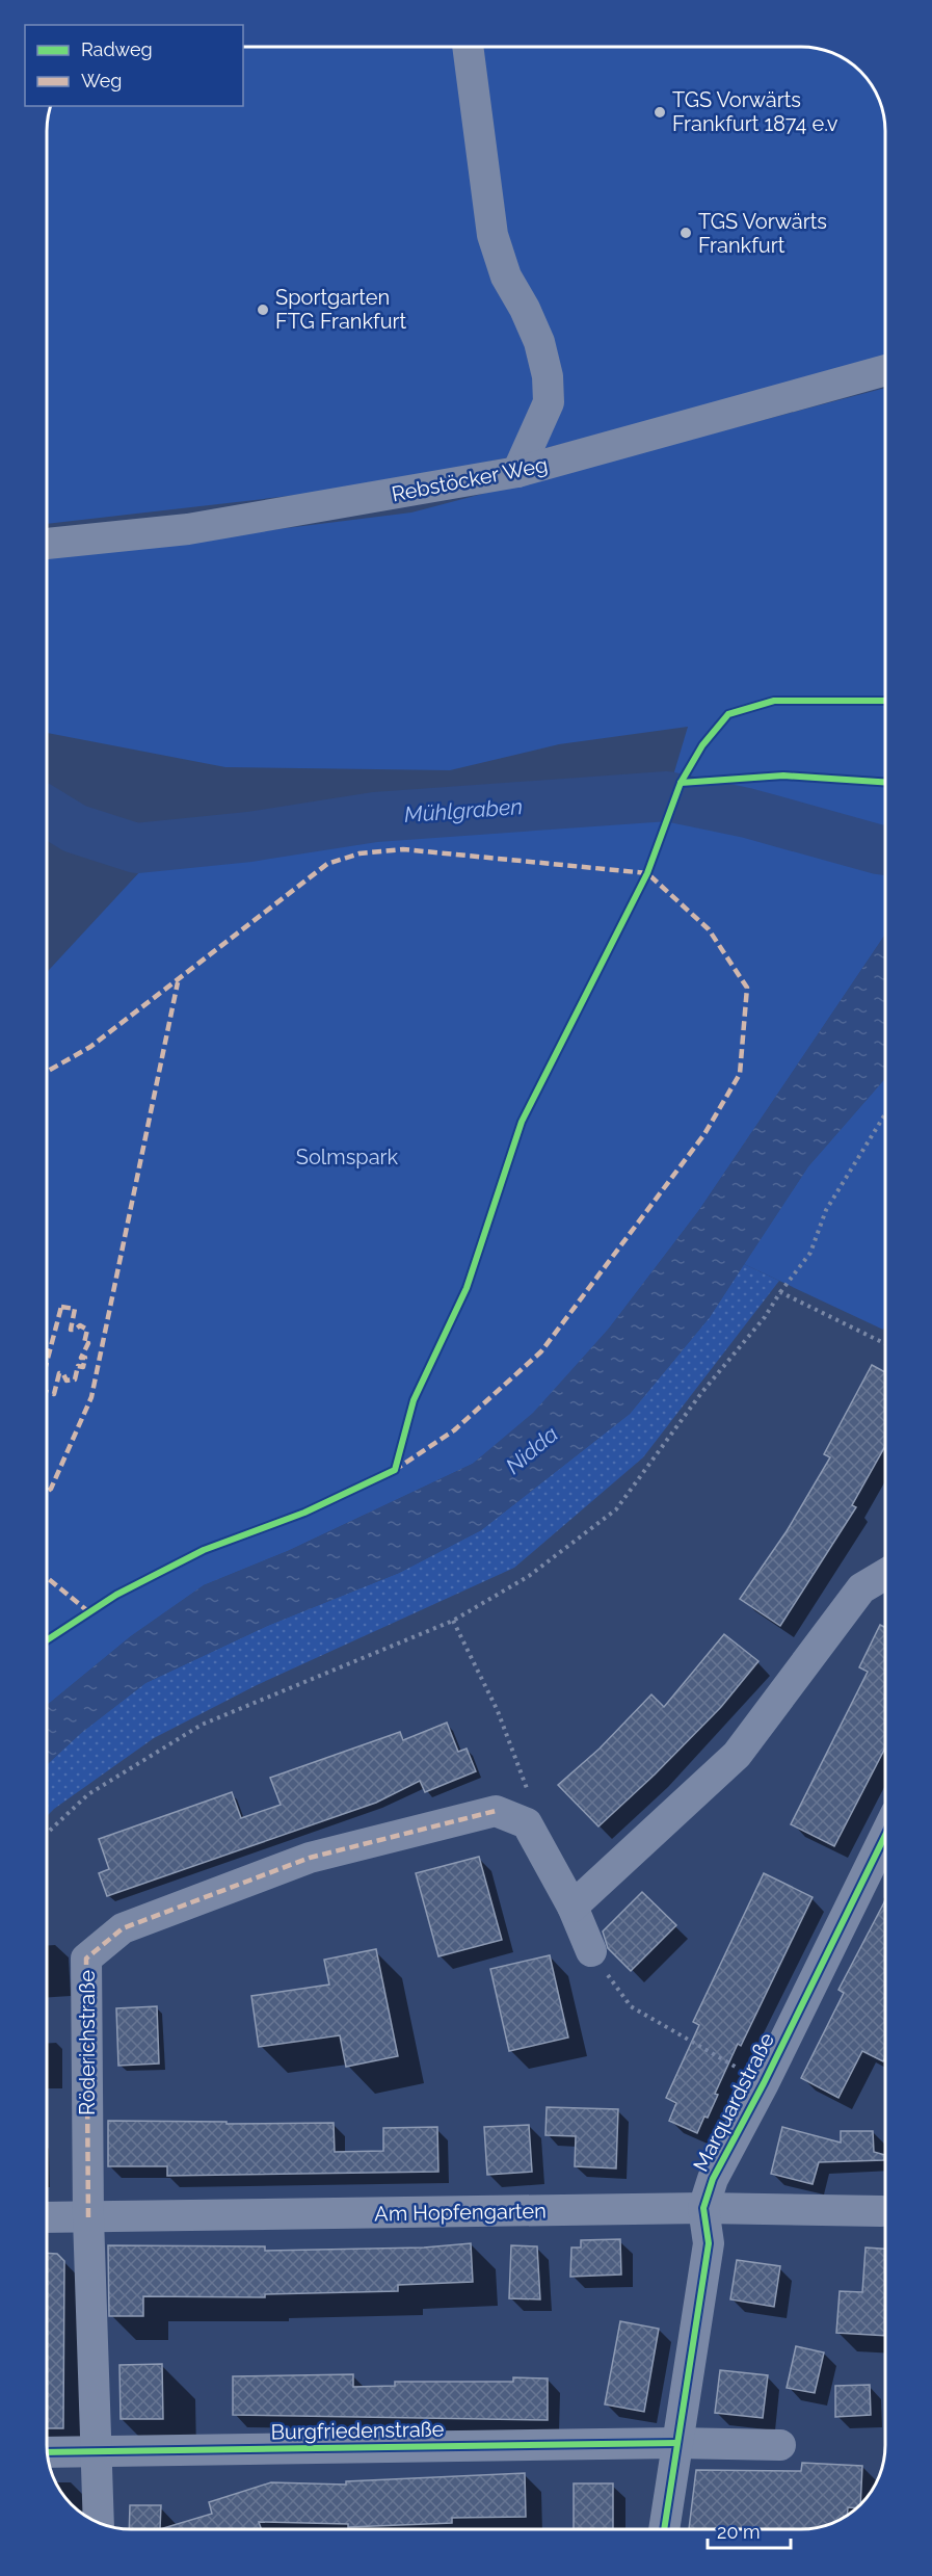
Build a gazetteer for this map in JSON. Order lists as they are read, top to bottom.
{
  "streets": {
    "street": [
      "Rebstöcker Weg",
      "Röderichstraße",
      "Marquardstraße",
      "Am Hopfengarten",
      "Burgfriedenstraße"
    ]
  },
  "crossings": [
    ["Röderichstraße", "Am Hopfengarten"],
    ["Röderichstraße", "Burgfriedenstraße"],
    ["Marquardstraße", "Am Hopfengarten"],
    ["Marquardstraße", "Burgfriedenstraße"]
  ],
  "water": ["Mühlgraben", "Nidda"],
  "parks": ["Solmspark"],
  "places": ["TGS Vorwärts Frankfurt 1874 e.v", "TGS Vorwärts Frankfurt", "Sportgarten FTG Frankfurt"],
  "legend": ["Radweg", "Weg"],
  "scale_bar": "20 m"
}
